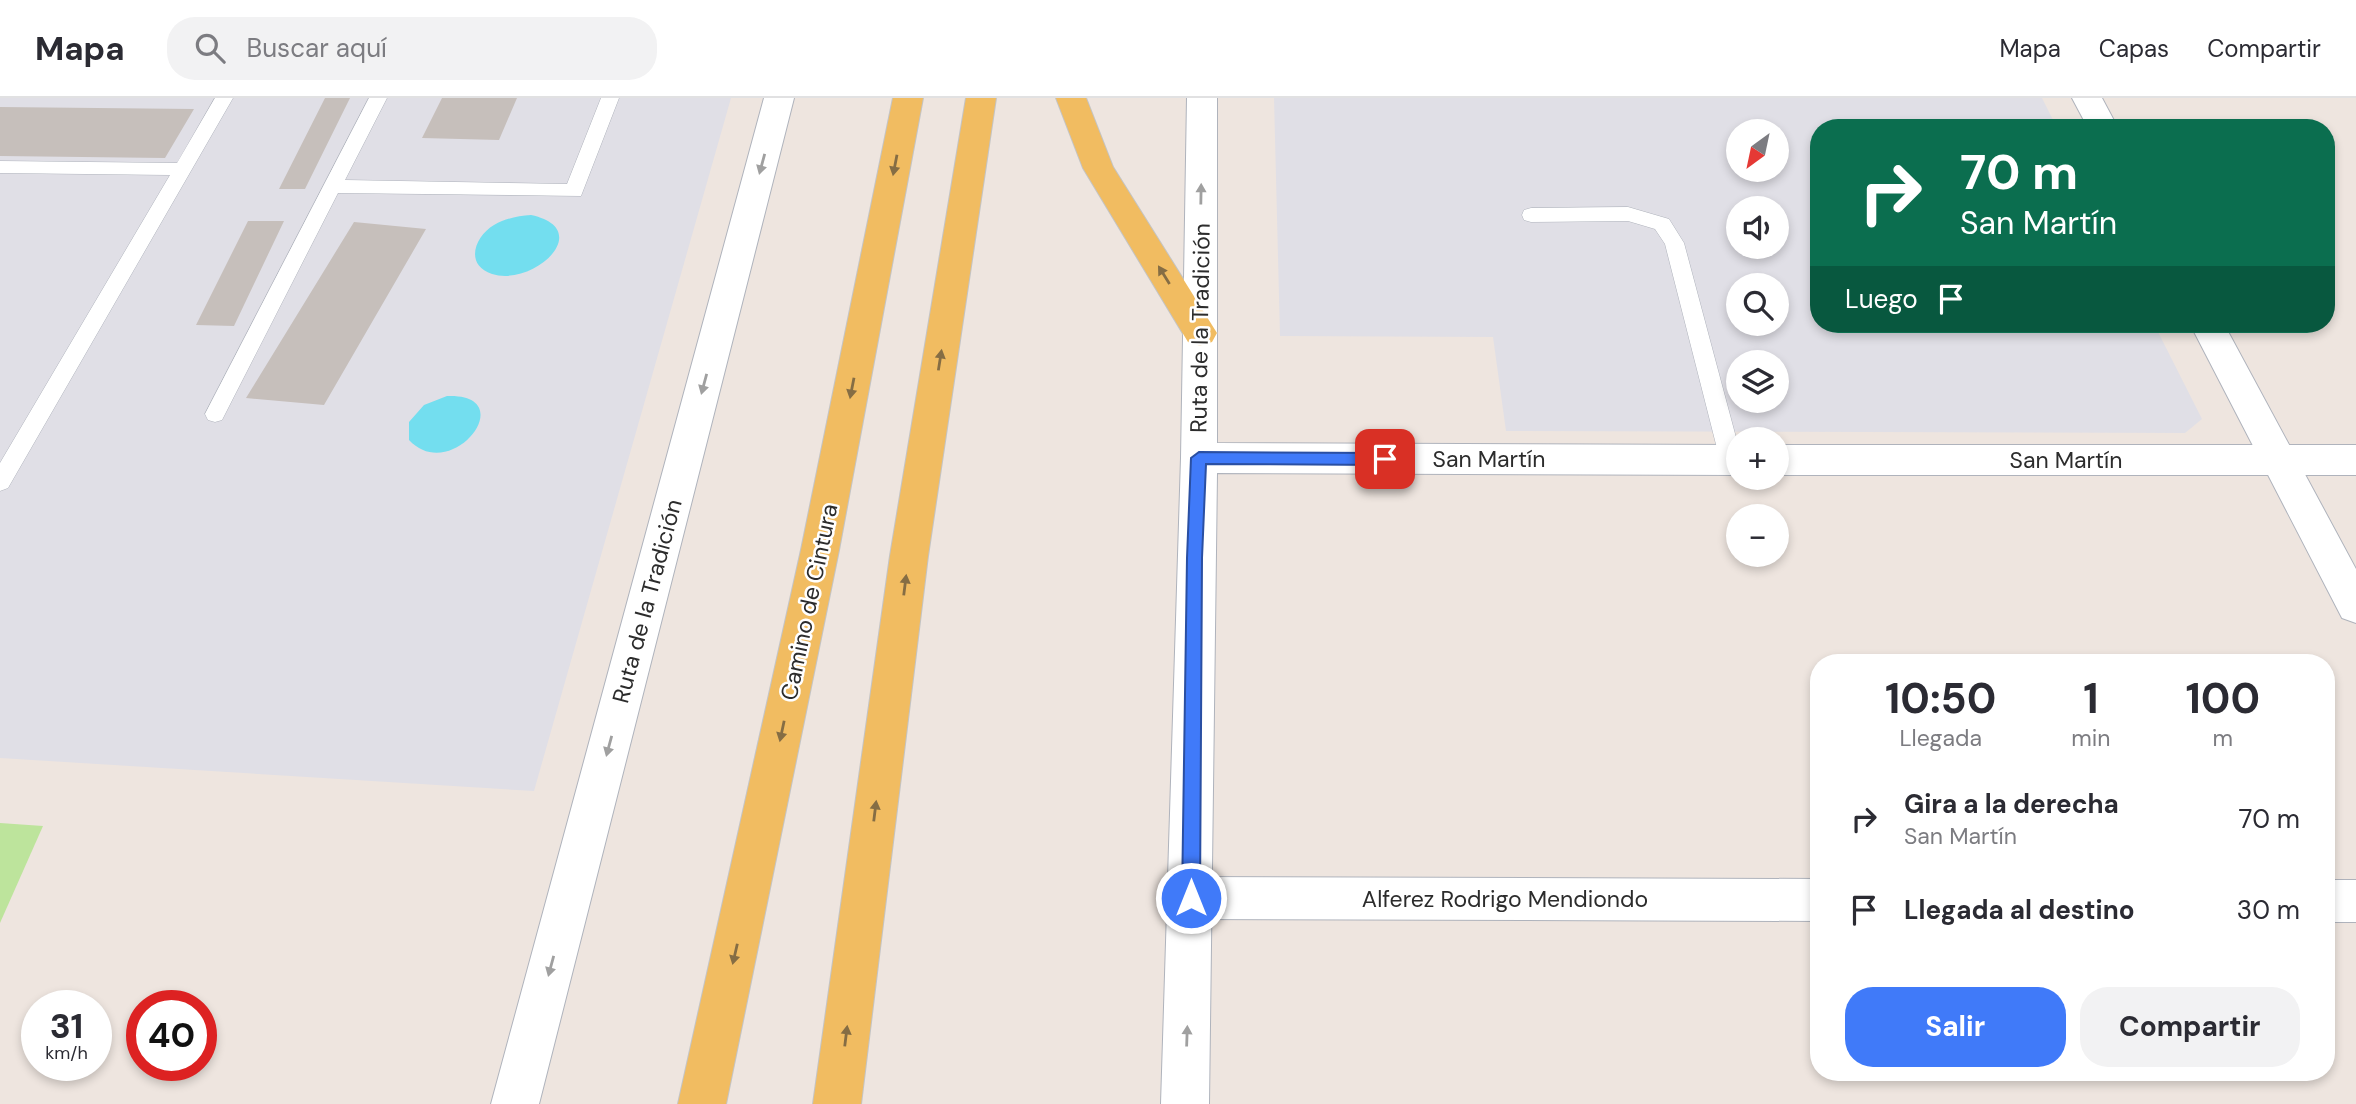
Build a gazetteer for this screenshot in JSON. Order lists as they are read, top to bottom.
{
  "streets": {
    "main road": ["Camino de Cintura"],
    "street": ["Ruta de la Tradición", "San Martín", "Alferez Rodrigo Mendiondo"]
  },
  "crossings": [
    ["Ruta de la Tradición", "San Martín"],
    ["Ruta de la Tradición", "Alferez Rodrigo Mendiondo"]
  ],
  "north": "bottom left",
  "page": {
    "header": "Mapa",
    "search": "Buscar aquí",
    "nav": ["Mapa", "Capas", "Compartir"],
    "map_buttons": ["+", "−"],
    "turn": ["70 m", "San Martín"],
    "then": "Luego",
    "eta": [
      "10:50",
      "Llegada",
      "1",
      "min",
      "100",
      "m"
    ],
    "list": [
      {
        "name": "Gira a la derecha",
        "note": "San Martín",
        "value": "70 m"
      },
      {
        "name": "Llegada al destino",
        "value": "30 m"
      }
    ],
    "buttons": ["Salir", "Compartir"],
    "speed": "31 km/h",
    "limit": "40"
  }
}
